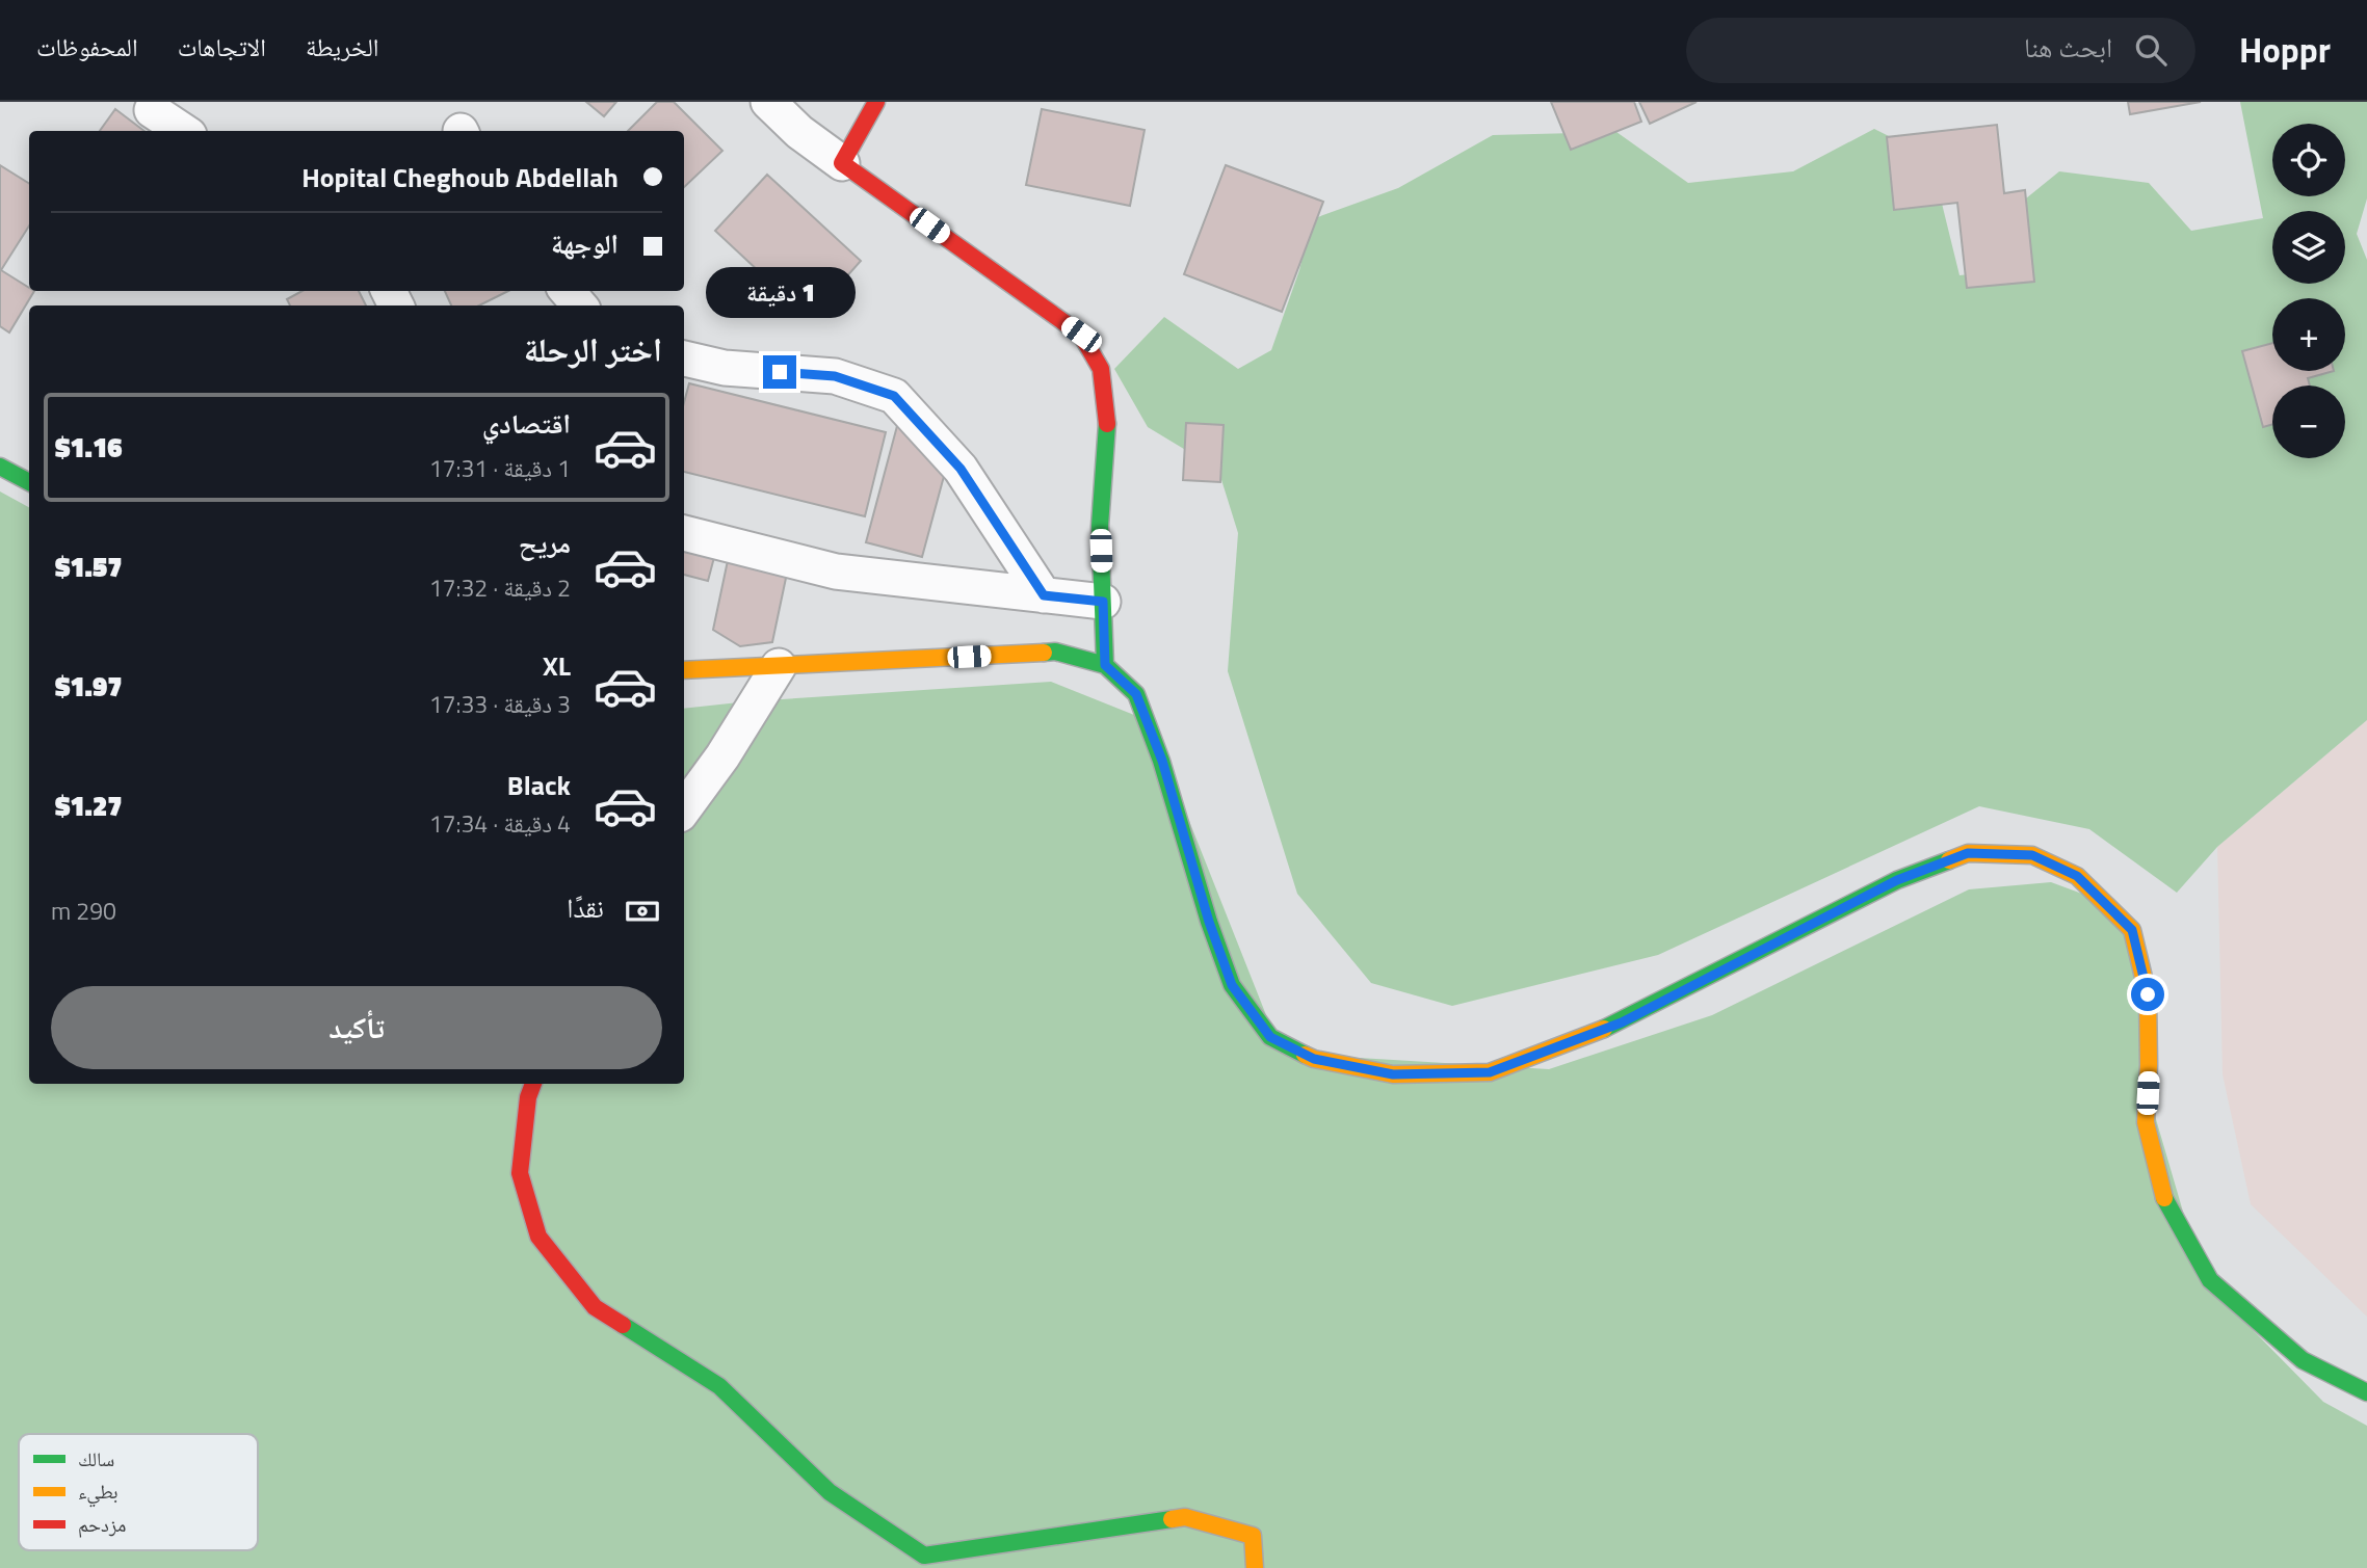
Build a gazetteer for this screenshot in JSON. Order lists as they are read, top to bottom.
{
  "legend": ["سالك", "بطيء", "مزدحم"],
  "page": {
    "header": "Hoppr",
    "search": "ابحث هنا",
    "nav": ["الخريطة", "الاتجاهات", "المحفوظات"],
    "map_buttons": ["+", "−"],
    "banner": ["Hopital Cheghoub Abdellah", "الوجهة"],
    "bubble": "1 دقيقة",
    "heading": "اختر الرحلة",
    "list": [
      {
        "name": "اقتصادي",
        "note": "1 دقيقة · 17:31",
        "value": "$1.16"
      },
      {
        "name": "مريح",
        "note": "2 دقيقة · 17:32",
        "value": "$1.57"
      },
      {
        "name": "XL",
        "note": "3 دقيقة · 17:33",
        "value": "$1.97"
      },
      {
        "name": "Black",
        "note": "4 دقيقة · 17:34",
        "value": "$1.27"
      }
    ],
    "pay": ["نقدًا", "290 m"],
    "buttons": "تأكيد"
  }
}
